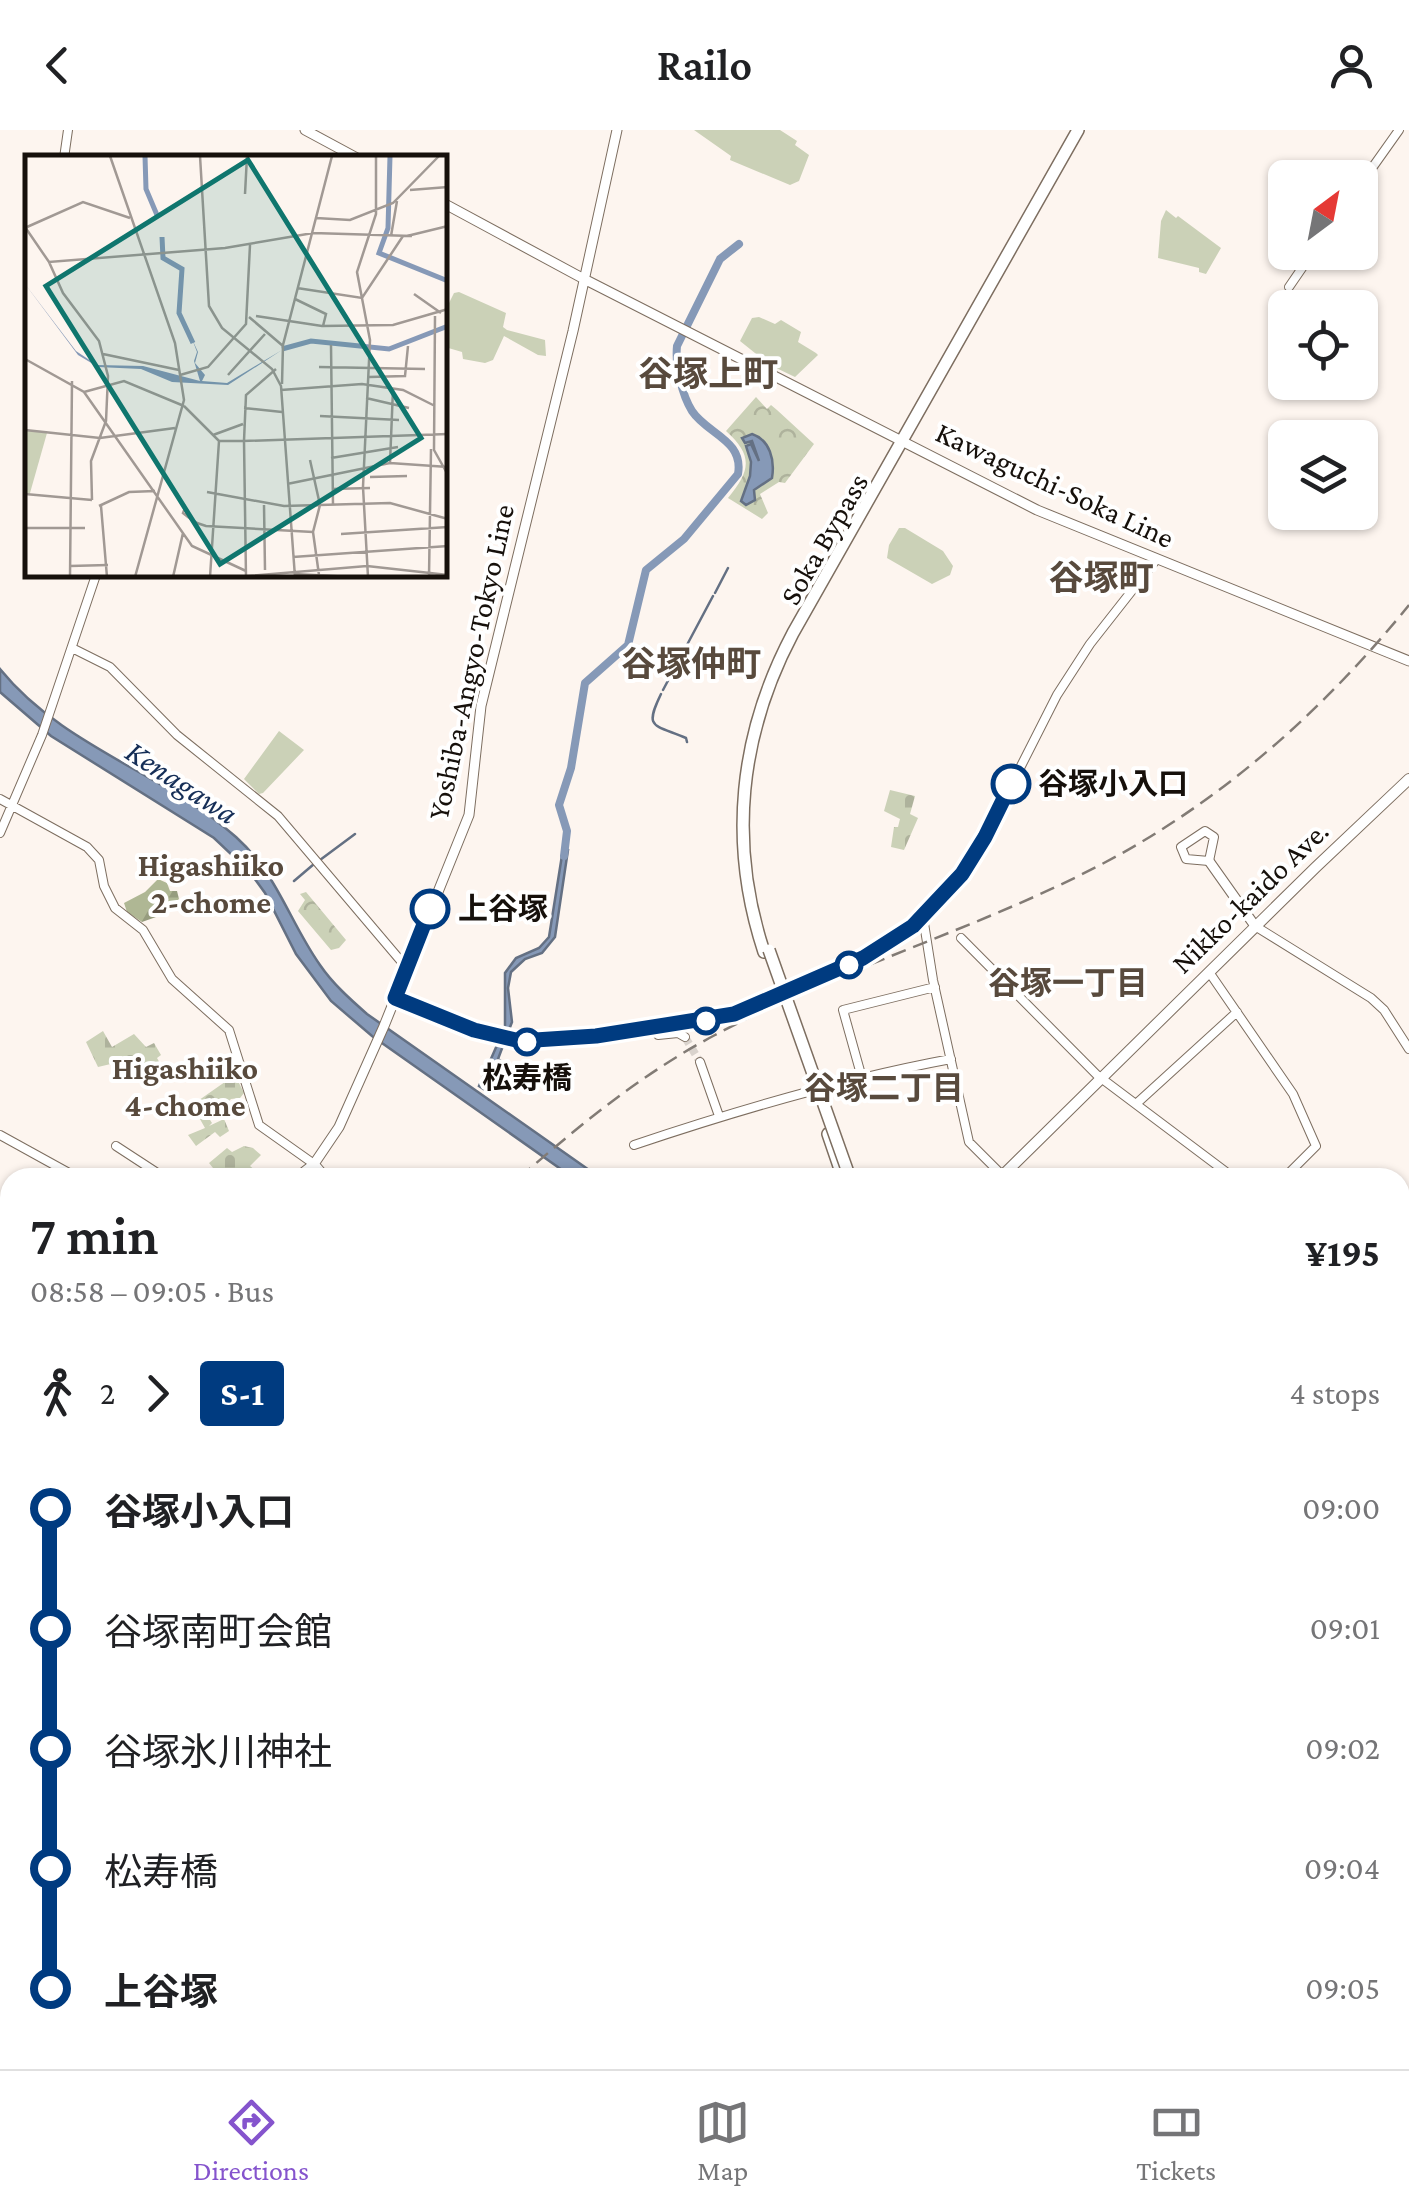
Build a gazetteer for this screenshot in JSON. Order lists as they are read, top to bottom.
{
  "streets": {
    "highway": ["Soka Bypass"],
    "main road": ["Kawaguchi-Soka Line", "Yoshiba-Angyo-Tokyo Line", "Nikko-kaido Ave."]
  },
  "crossings": [
    ["Kawaguchi-Soka Line", "Soka Bypass"],
    ["Kawaguchi-Soka Line", "Yoshiba-Angyo-Tokyo Line"]
  ],
  "districts": [
    "谷塚上町",
    "谷塚町",
    "谷塚仲町",
    "Higashiiko 2-chome",
    "谷塚一丁目",
    "Higashiiko 4-chome",
    "谷塚二丁目"
  ],
  "water": ["Kenagawa"],
  "places": ["谷塚小入口", "上谷塚", "松寿橋"],
  "lines": ["bus line S-1"],
  "north": "top right",
  "page": {
    "header": "Railo",
    "heading": ["7 min", "08:58 – 09:05 · Bus", "¥195"],
    "legs": ["2", "S-1", "4 stops"],
    "list": [
      {
        "name": "谷塚小入口",
        "value": "09:00"
      },
      {
        "name": "谷塚南町会館",
        "value": "09:01"
      },
      {
        "name": "谷塚氷川神社",
        "value": "09:02"
      },
      {
        "name": "松寿橋",
        "value": "09:04"
      },
      {
        "name": "上谷塚",
        "value": "09:05"
      }
    ],
    "tabs": ["Directions", "Map", "Tickets"]
  }
}
